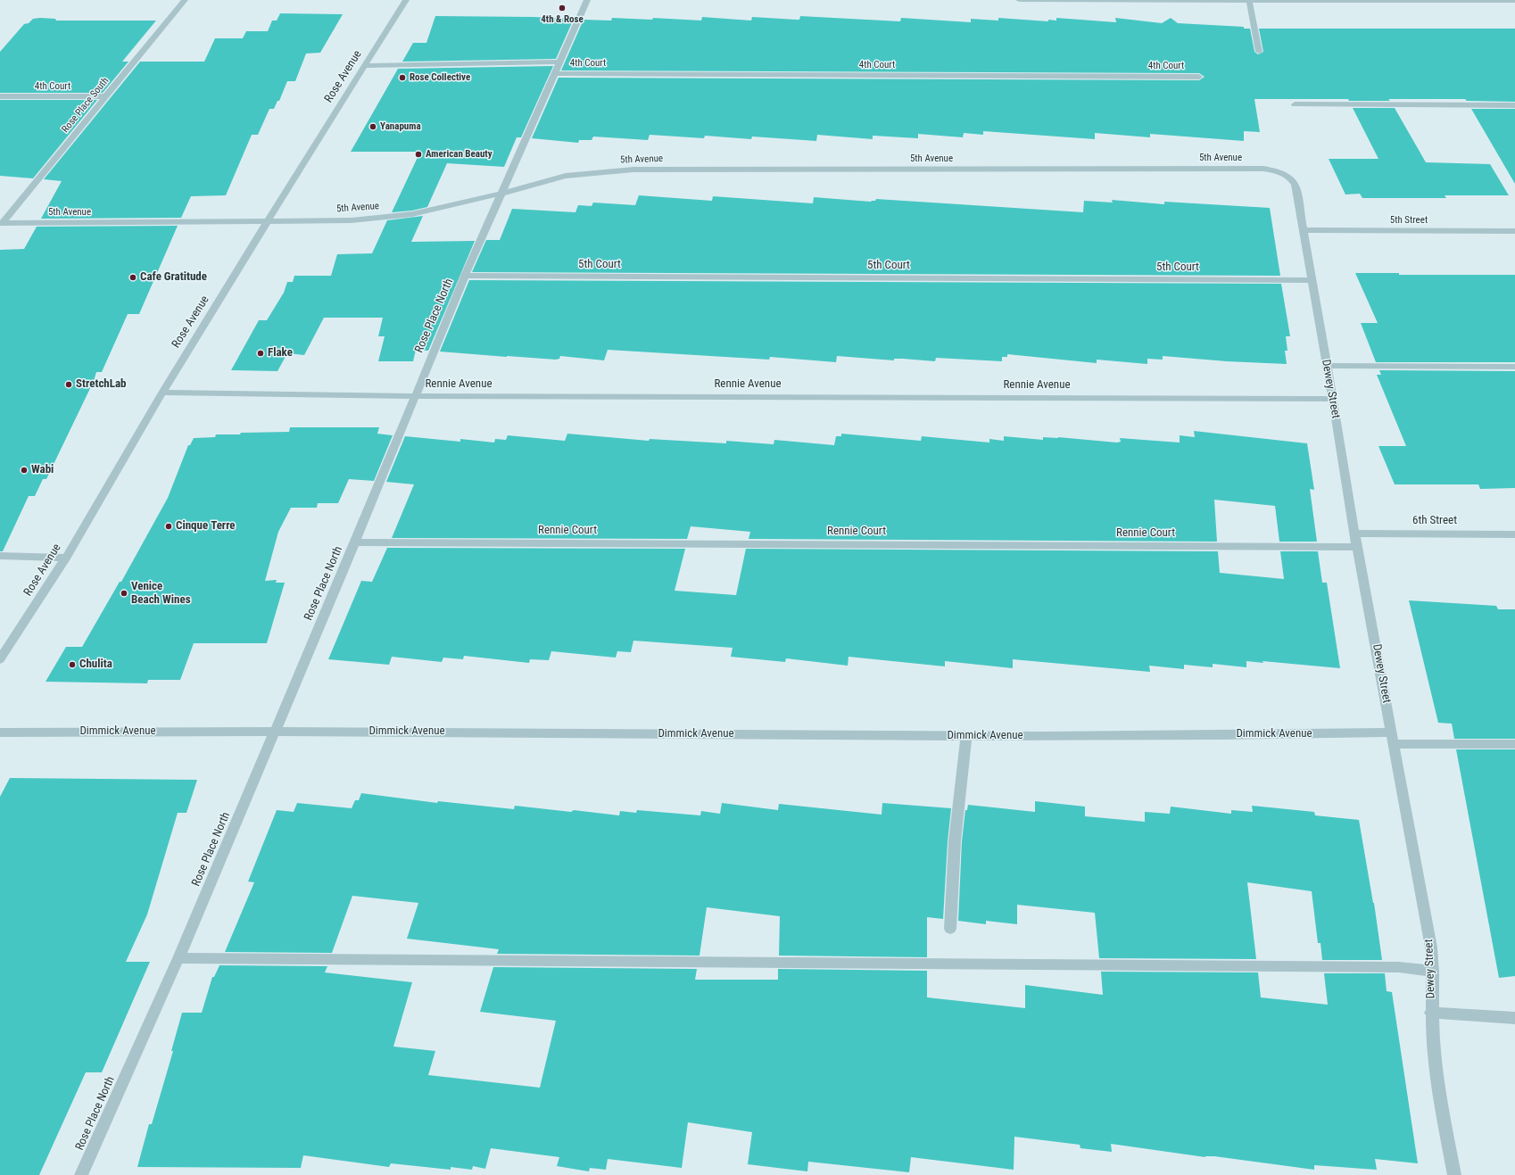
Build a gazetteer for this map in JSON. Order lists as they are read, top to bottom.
{
  "streets": {
    "street": [
      "4th Court",
      "Rose Avenue",
      "Rose Place South",
      "5th Avenue",
      "5th Street",
      "5th Court",
      "Rose Place North",
      "Rennie Avenue",
      "Dewey Street",
      "6th Street",
      "Rennie Court",
      "Dimmick Avenue"
    ]
  },
  "crossings": [
    ["4th Court", "Rose Place South"],
    ["4th Court", "Rose Place North"],
    ["Rose Avenue", "5th Avenue"],
    ["Rose Avenue", "Rennie Avenue"],
    ["Rose Place South", "5th Avenue"],
    ["5th Avenue", "Rose Place North"],
    ["5th Avenue", "Dewey Street"],
    ["5th Street", "Dewey Street"],
    ["5th Court", "Rose Place North"],
    ["5th Court", "Dewey Street"],
    ["Rose Place North", "Rennie Avenue"],
    ["Rose Place North", "Rennie Court"],
    ["Rose Place North", "Dimmick Avenue"],
    ["Rennie Avenue", "Dewey Street"],
    ["Dewey Street", "6th Street"],
    ["Dewey Street", "Rennie Court"],
    ["Dewey Street", "Dimmick Avenue"]
  ],
  "places": [
    "4th & Rose",
    "Rose Collective",
    "Yanapuma",
    "American Beauty",
    "Cafe Gratitude",
    "Flake",
    "StretchLab",
    "Wabi",
    "Cinque Terre",
    "Venice Beach Wines",
    "Chulita"
  ]
}
